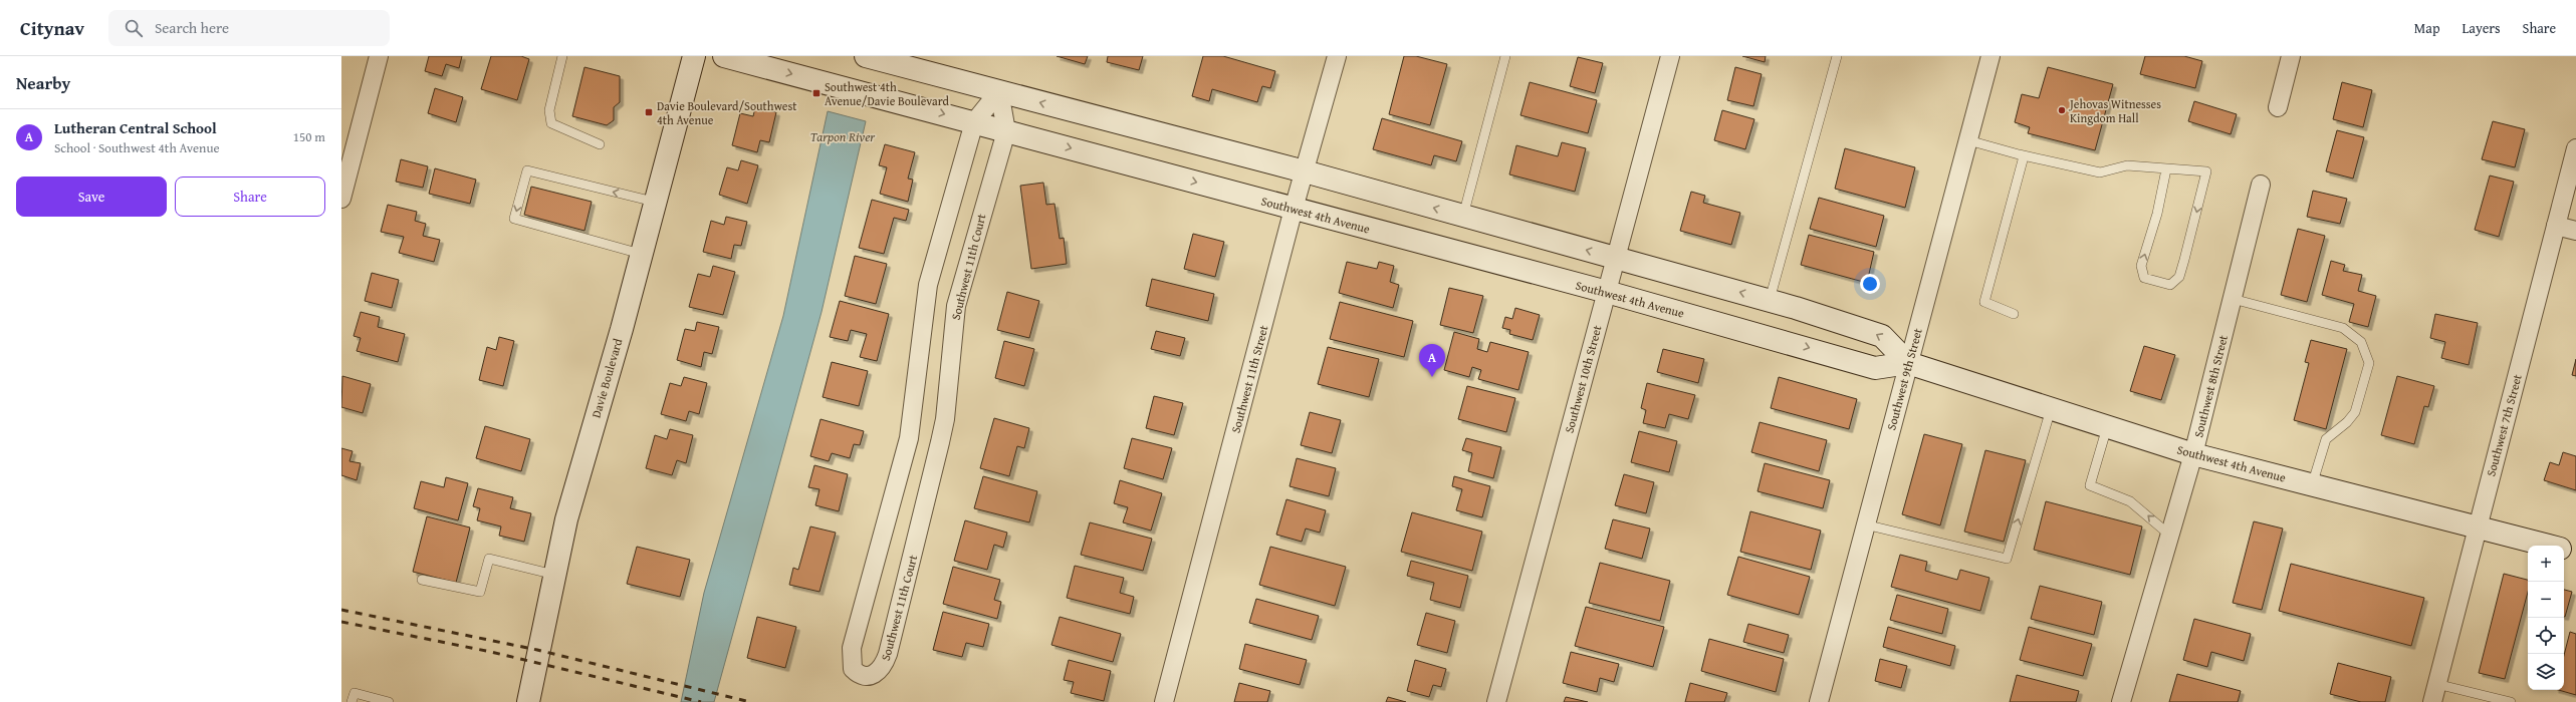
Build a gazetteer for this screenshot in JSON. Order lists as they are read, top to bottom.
{
  "streets": {
    "main road": ["Southwest 4th Avenue", "Davie Boulevard"],
    "street": [
      "Southwest 11th Court",
      "Southwest 11th Street",
      "Southwest 10th Street",
      "Southwest 9th Street",
      "Southwest 8th Street",
      "Southwest 7th Street"
    ]
  },
  "crossings": [
    ["Southwest 4th Avenue", "Southwest 11th Court"],
    ["Southwest 4th Avenue", "Southwest 11th Street"],
    ["Southwest 4th Avenue", "Southwest 10th Street"],
    ["Southwest 4th Avenue", "Southwest 9th Street"],
    ["Southwest 4th Avenue", "Southwest 8th Street"],
    ["Southwest 4th Avenue", "Southwest 7th Street"]
  ],
  "water": ["Tarpon River"],
  "places": {
    "transit": ["Southwest 4th Avenue/Davie Boulevard", "Davie Boulevard/Southwest 4th Avenue"],
    "other": ["Jehovas Witnesses Kingdom Hall"]
  },
  "page": {
    "header": "Citynav",
    "search": "Search here",
    "nav": ["Map", "Layers", "Share"],
    "heading": "Nearby",
    "list": [
      {
        "mark": "A",
        "name": "Lutheran Central School",
        "note": "School · Southwest 4th Avenue",
        "value": "150 m"
      }
    ],
    "buttons": ["Save", "Share"],
    "pins": "A",
    "map_buttons": ["+", "−"]
  }
}
